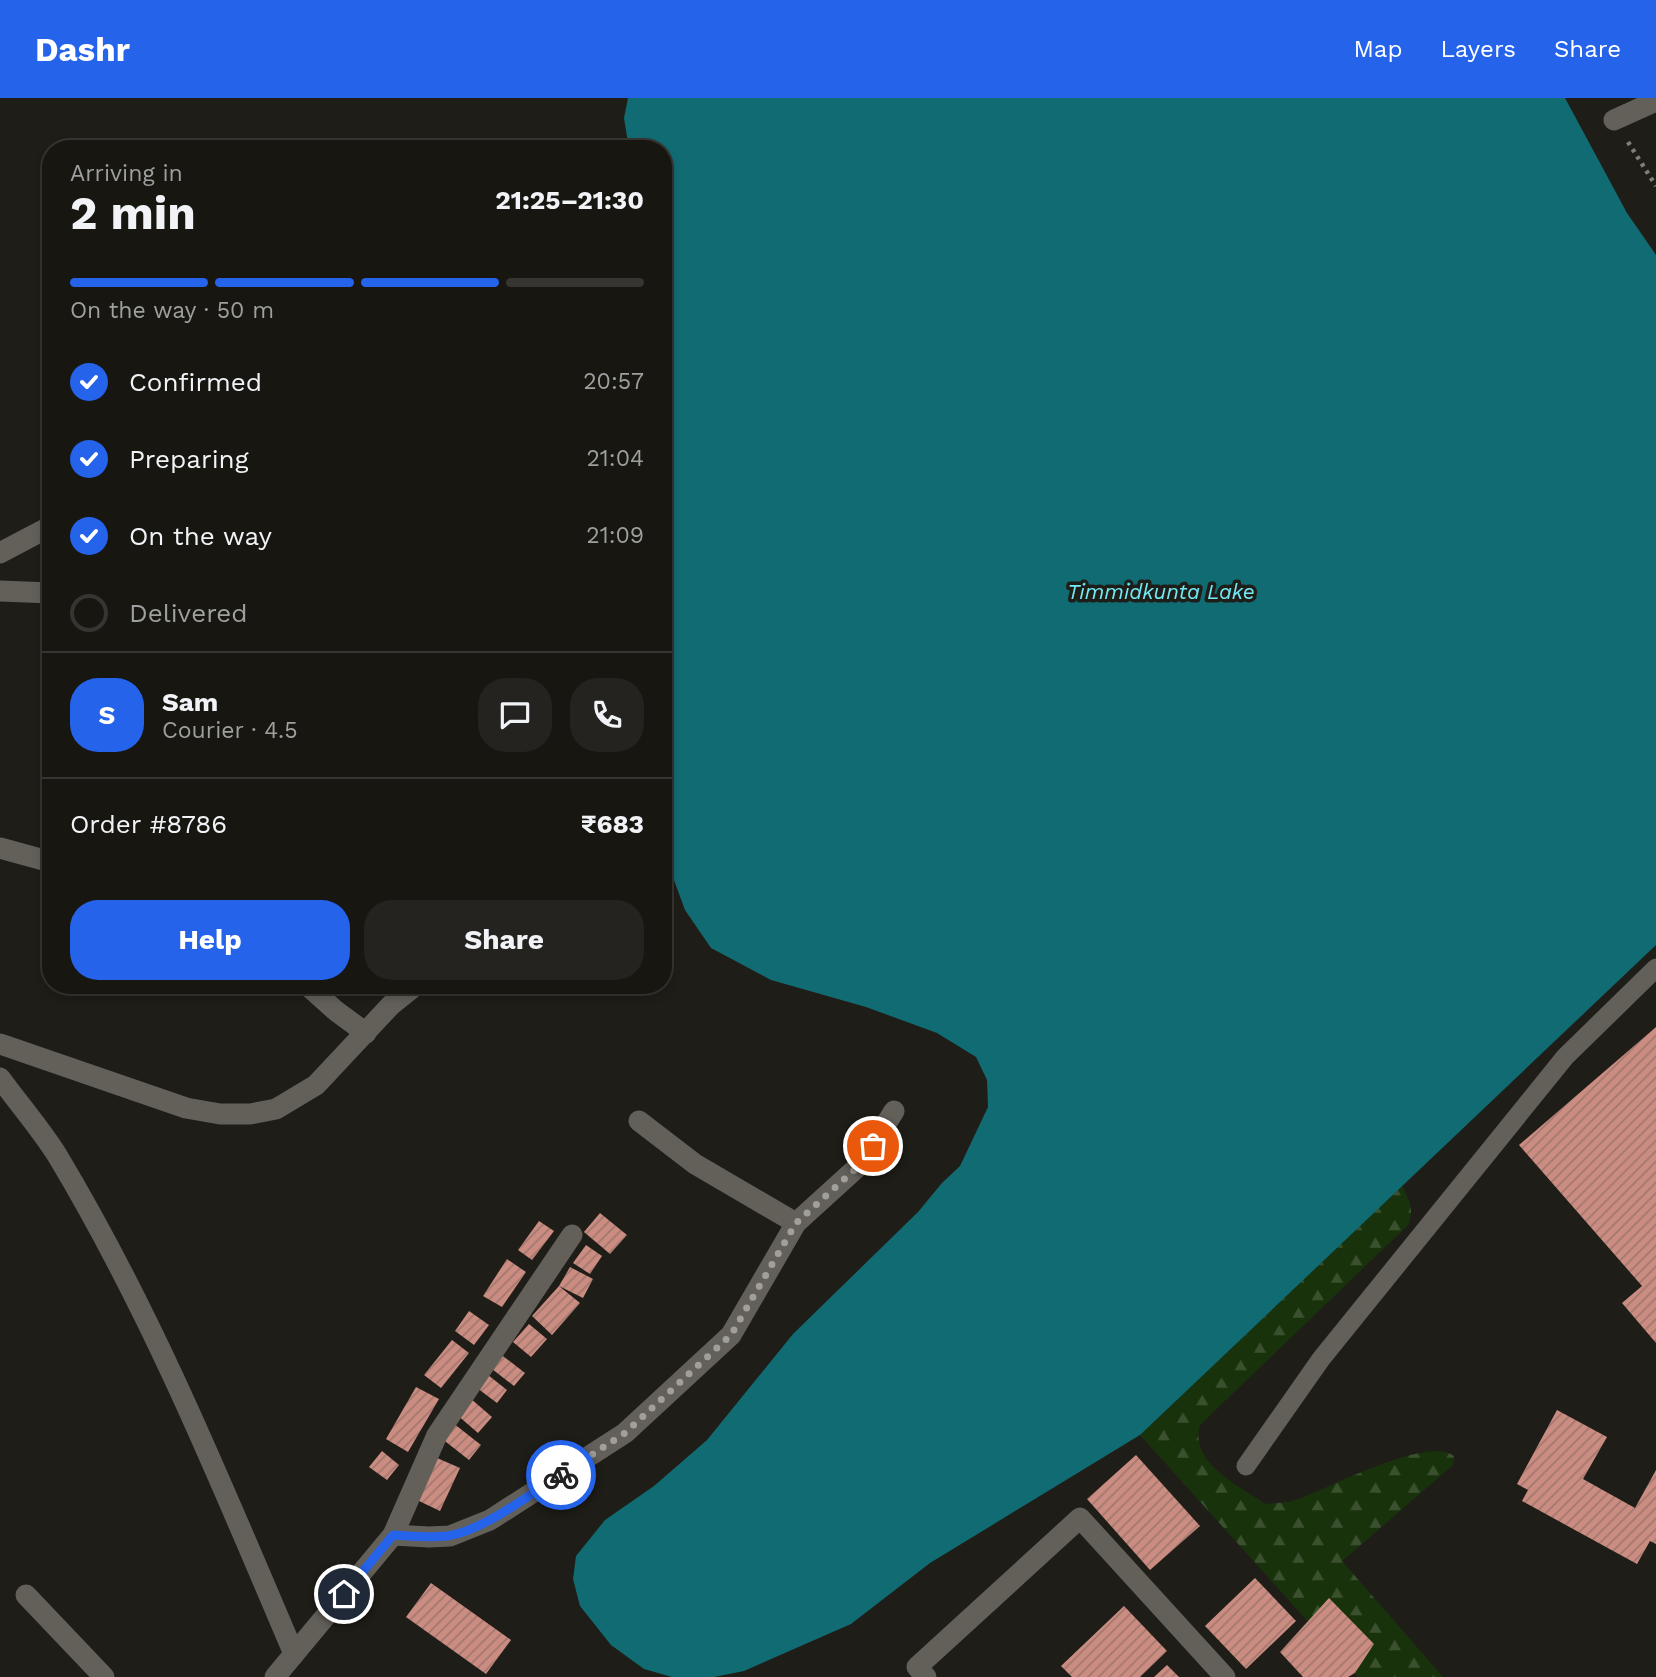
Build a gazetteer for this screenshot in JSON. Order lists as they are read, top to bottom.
{
  "water": ["Timmidkunta Lake"],
  "page": {
    "header": "Dashr",
    "nav": ["Map", "Layers", "Share"],
    "heading": ["2 min", "Arriving in", "21:25–21:30"],
    "panel": [
      "Sam",
      "Courier · 4.5",
      "Order #8786",
      "₹683"
    ],
    "bar": "On the way · 50 m",
    "list": [
      ["Confirmed", "20:57"],
      ["Preparing", "21:04"],
      ["On the way", "21:09"],
      "Delivered"
    ],
    "round": "S",
    "buttons": ["Help", "Share"]
  }
}
